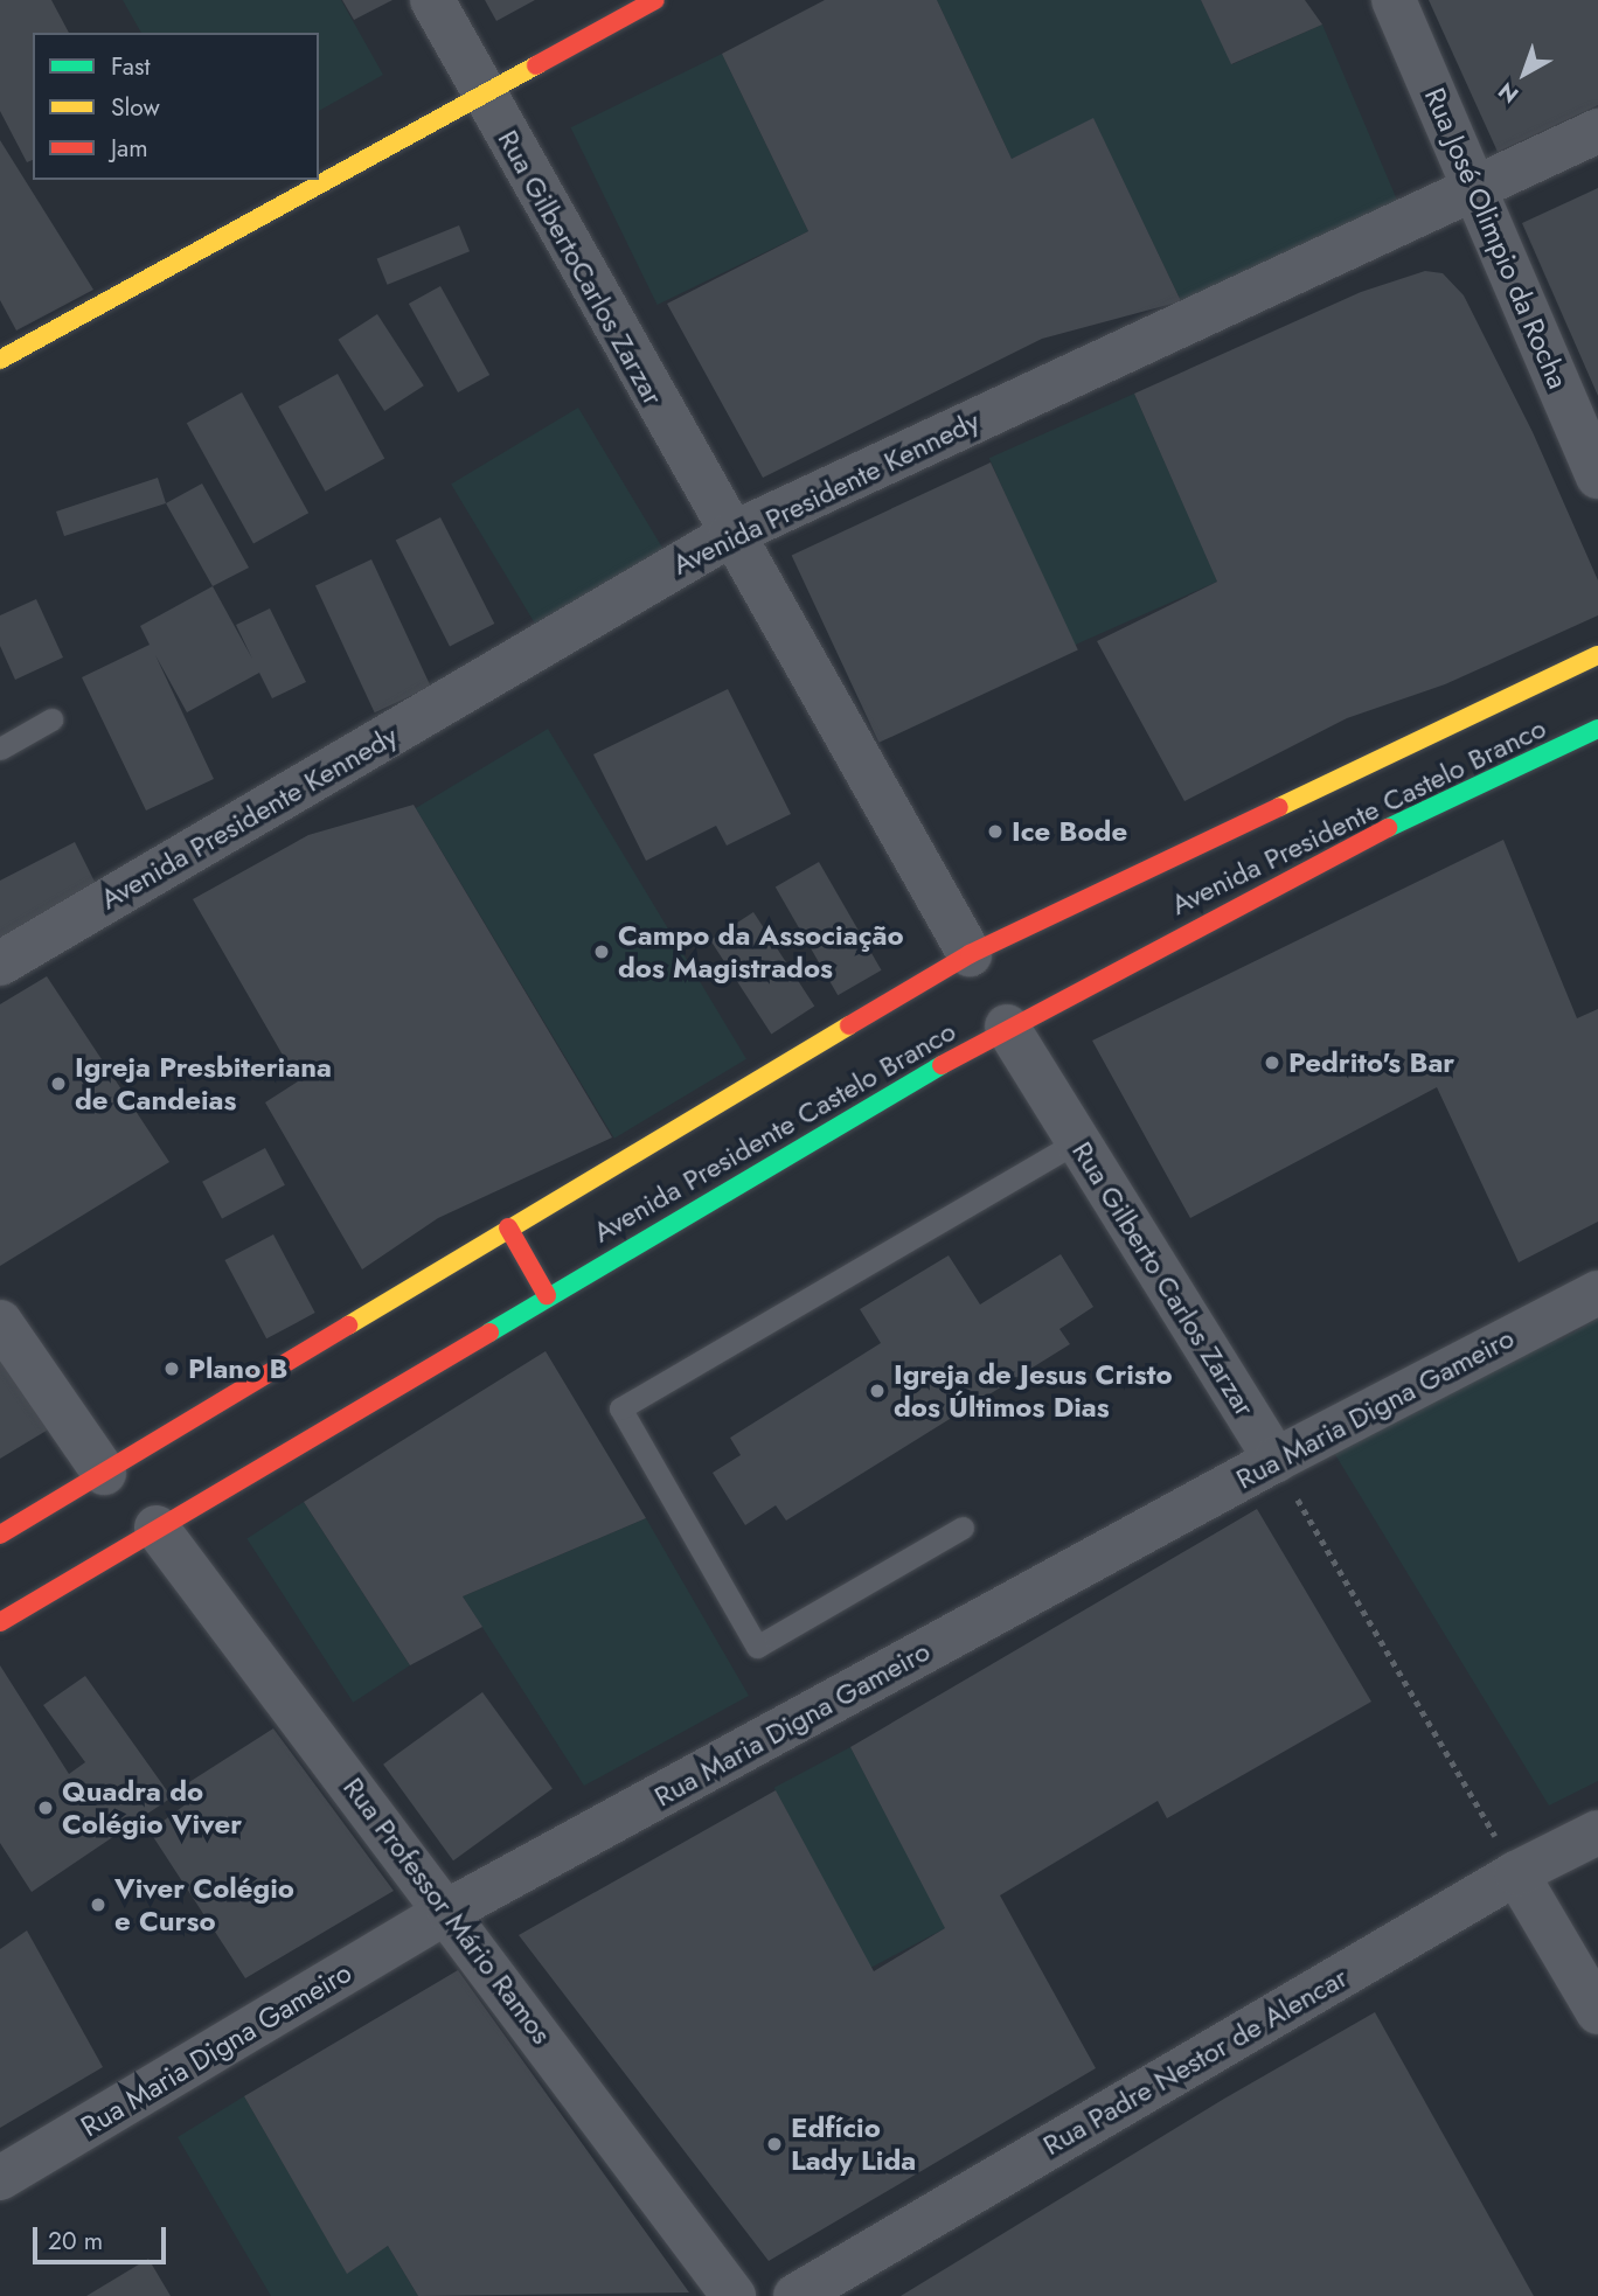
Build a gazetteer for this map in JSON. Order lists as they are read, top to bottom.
{
  "streets": {
    "main road": ["Avenida Presidente Castelo Branco"],
    "street": [
      "Rua José Olimpio da Rocha",
      "Rua GilbertoCarlos Zarzar",
      "Avenida Presidente Kennedy",
      "Rua Gilberto Carlos Zarzar",
      "Rua Maria Digna Gameiro",
      "Rua Professor Mário Ramos",
      "Rua Padre Nestor de Alencar"
    ]
  },
  "crossings": [
    ["Rua José Olimpio da Rocha", "Avenida Presidente Kennedy"],
    ["Rua GilbertoCarlos Zarzar", "Avenida Presidente Kennedy"],
    ["Avenida Presidente Castelo Branco", "Rua Gilberto Carlos Zarzar"],
    ["Avenida Presidente Castelo Branco", "Rua Professor Mário Ramos"],
    ["Rua Gilberto Carlos Zarzar", "Rua Maria Digna Gameiro"],
    ["Rua Maria Digna Gameiro", "Rua Professor Mário Ramos"]
  ],
  "places": [
    "Ice Bode",
    "Campo da Associação dos Magistrados",
    "Pedrito's Bar",
    "Igreja Presbiteriana de Candeias",
    "Plano B",
    "Igreja de Jesus Cristo dos Últimos Dias",
    "Quadra do Colégio Viver",
    "Viver Colégio e Curso",
    "Edfício Lady Lida"
  ],
  "legend": ["Fast", "Slow", "Jam"],
  "scale_bar": "20 m",
  "north": "bottom left"
}
